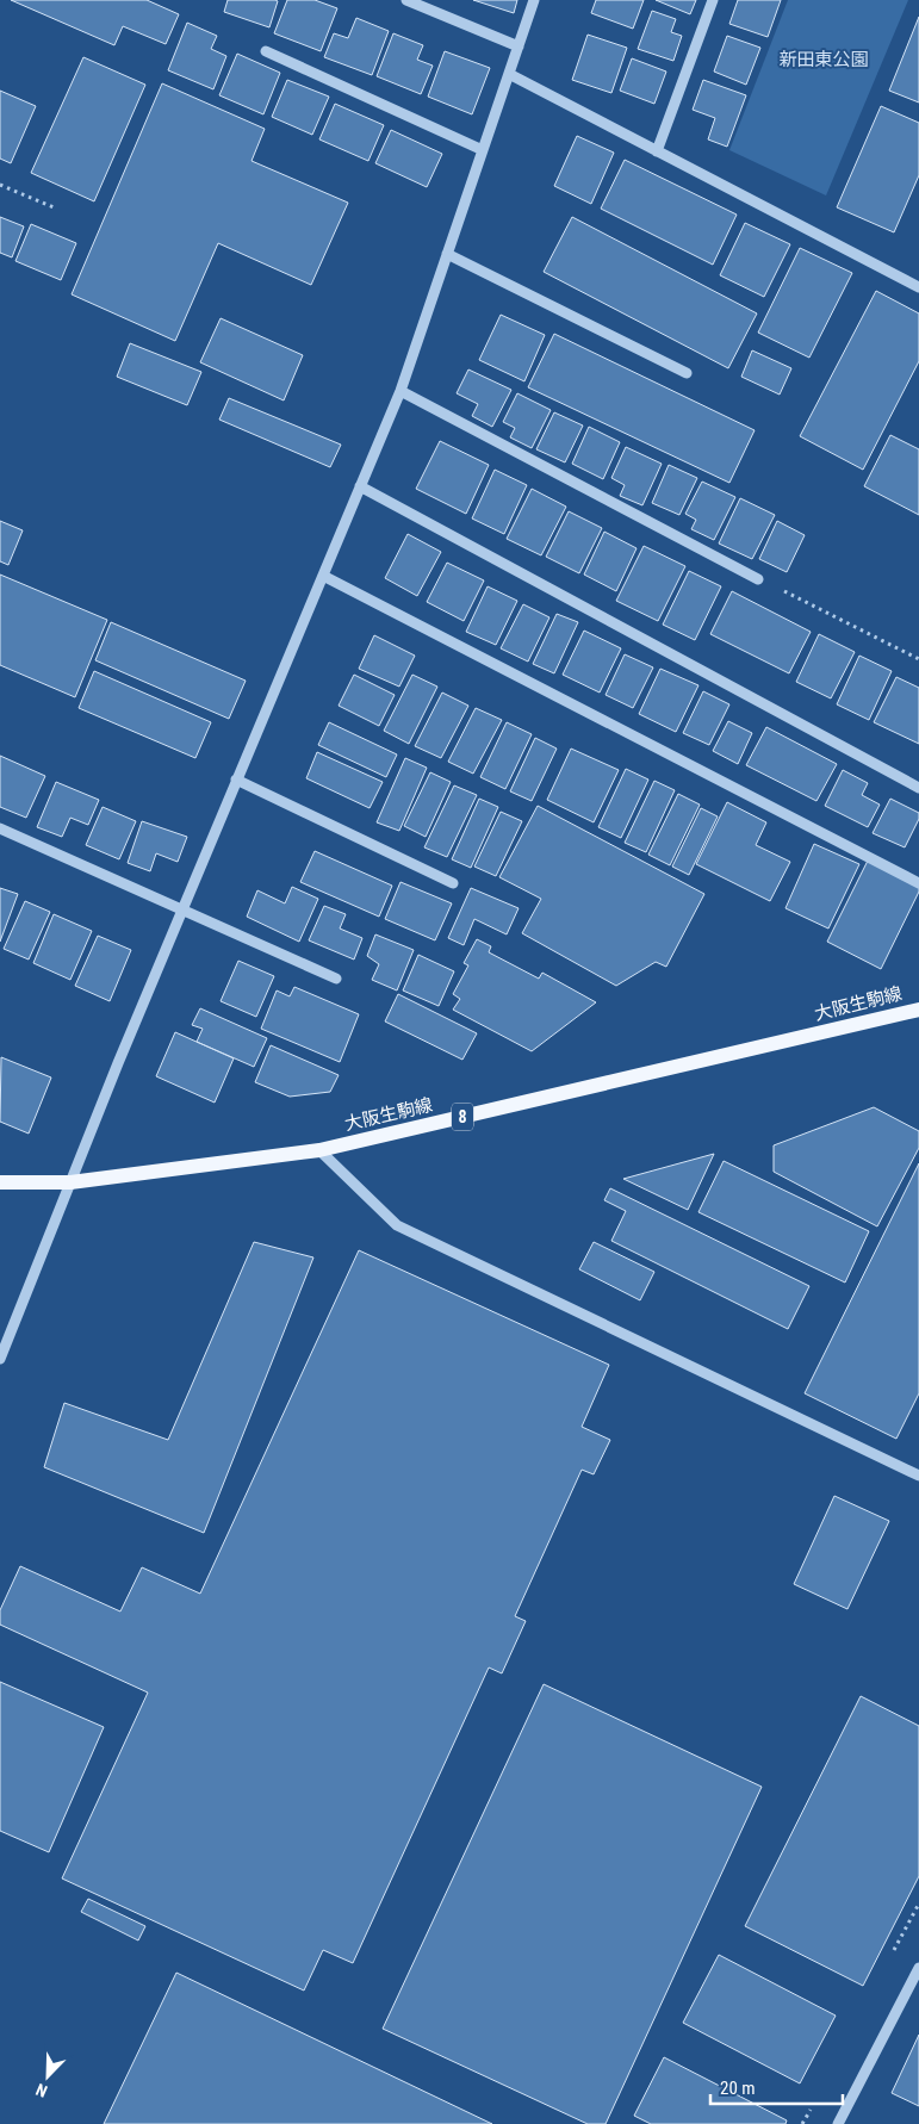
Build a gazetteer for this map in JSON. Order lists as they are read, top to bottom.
{
  "streets": {
    "main road": ["大阪生駒線", "8"]
  },
  "parks": ["新田東公園"],
  "scale_bar": "20 m",
  "north": "bottom left"
}
